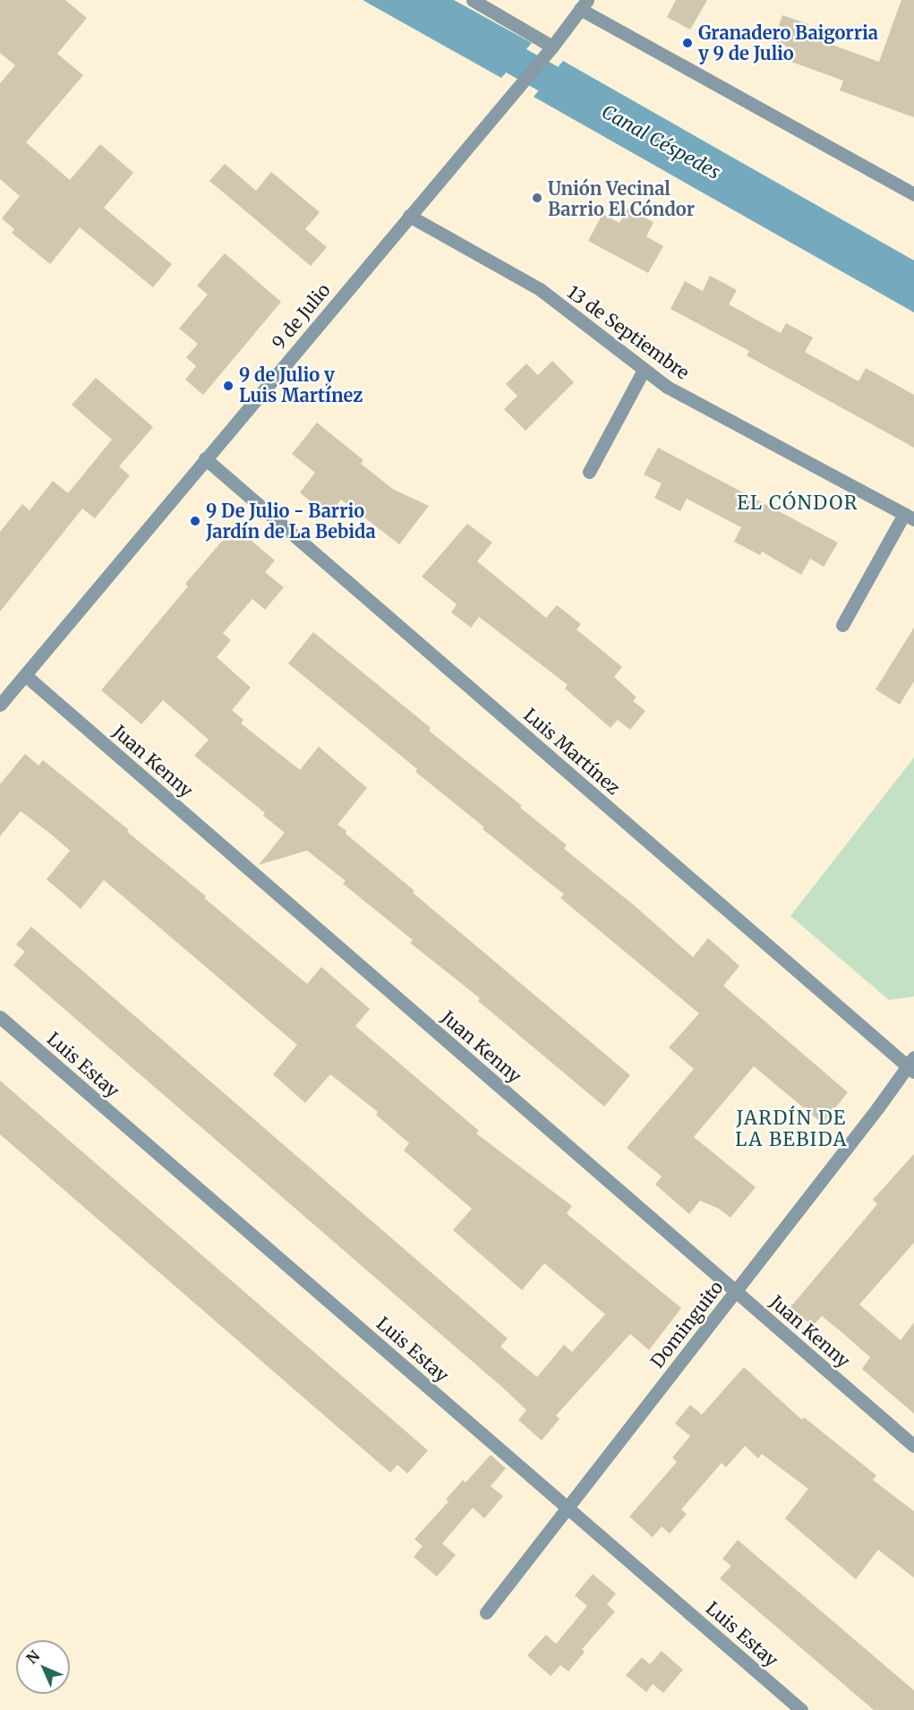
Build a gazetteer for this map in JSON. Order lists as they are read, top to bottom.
{
  "streets": {
    "street": [
      "9 de Julio",
      "13 de Septiembre",
      "Luis Martínez",
      "Juan Kenny",
      "Luis Estay",
      "Dominguito"
    ]
  },
  "crossings": [
    ["9 de Julio", "13 de Septiembre"],
    ["9 de Julio", "Luis Martínez"],
    ["9 de Julio", "Juan Kenny"],
    ["Luis Martínez", "Dominguito"],
    ["Juan Kenny", "Dominguito"],
    ["Luis Estay", "Dominguito"]
  ],
  "districts": ["EL CÓNDOR", "JARDÍN DE LA BEBIDA"],
  "water": ["Canal Céspedes"],
  "places": [
    "Granadero Baigorria y 9 de Julio",
    "Unión Vecinal Barrio El Cóndor",
    "9 de Julio y Luis Martínez",
    "9 De Julio - Barrio Jardín de La Bebida"
  ],
  "north": "top left"
}
